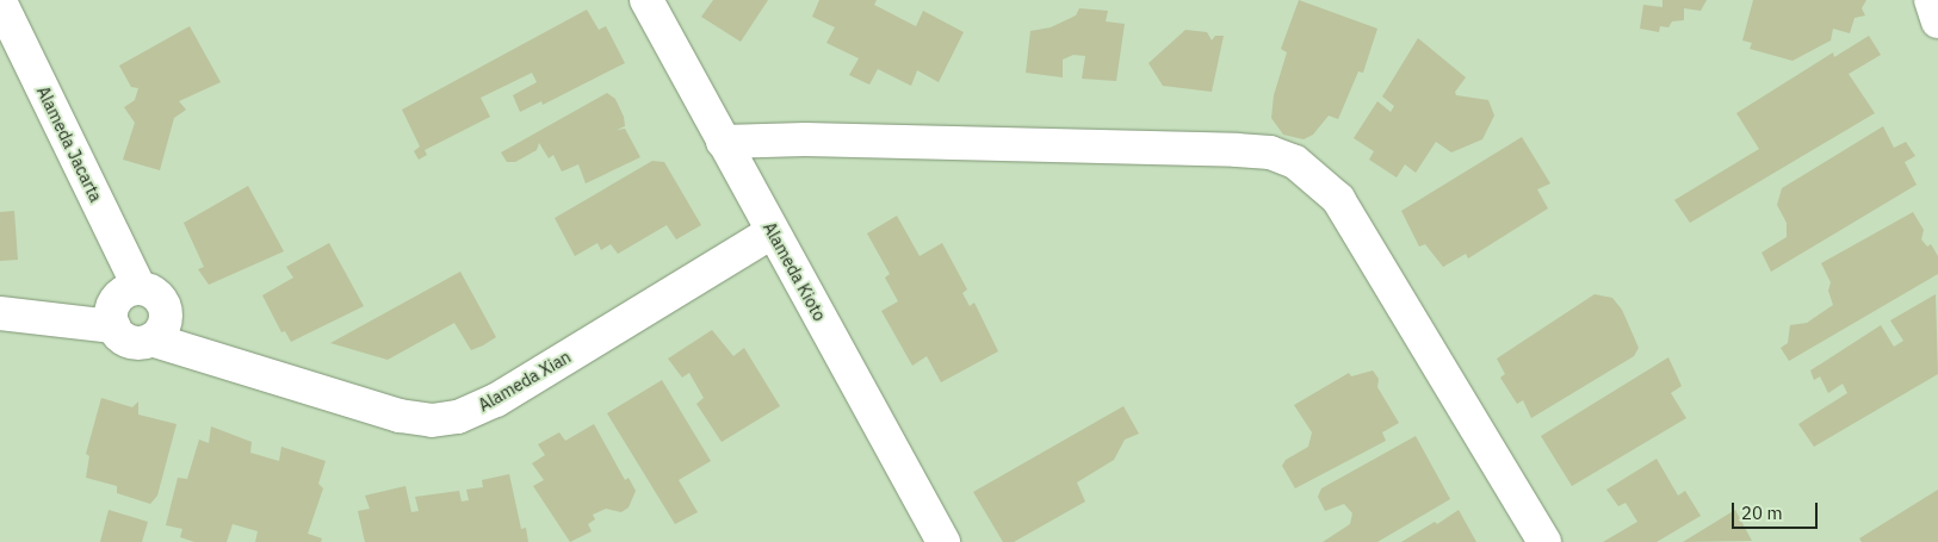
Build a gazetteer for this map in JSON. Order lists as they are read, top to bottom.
{
  "streets": {
    "street": ["Alameda Jacarta", "Alameda Kioto", "Alameda Xian"]
  },
  "crossings": [
    ["Alameda Jacarta", "Alameda Xian"],
    ["Alameda Kioto", "Alameda Xian"]
  ],
  "scale_bar": "20 m"
}
